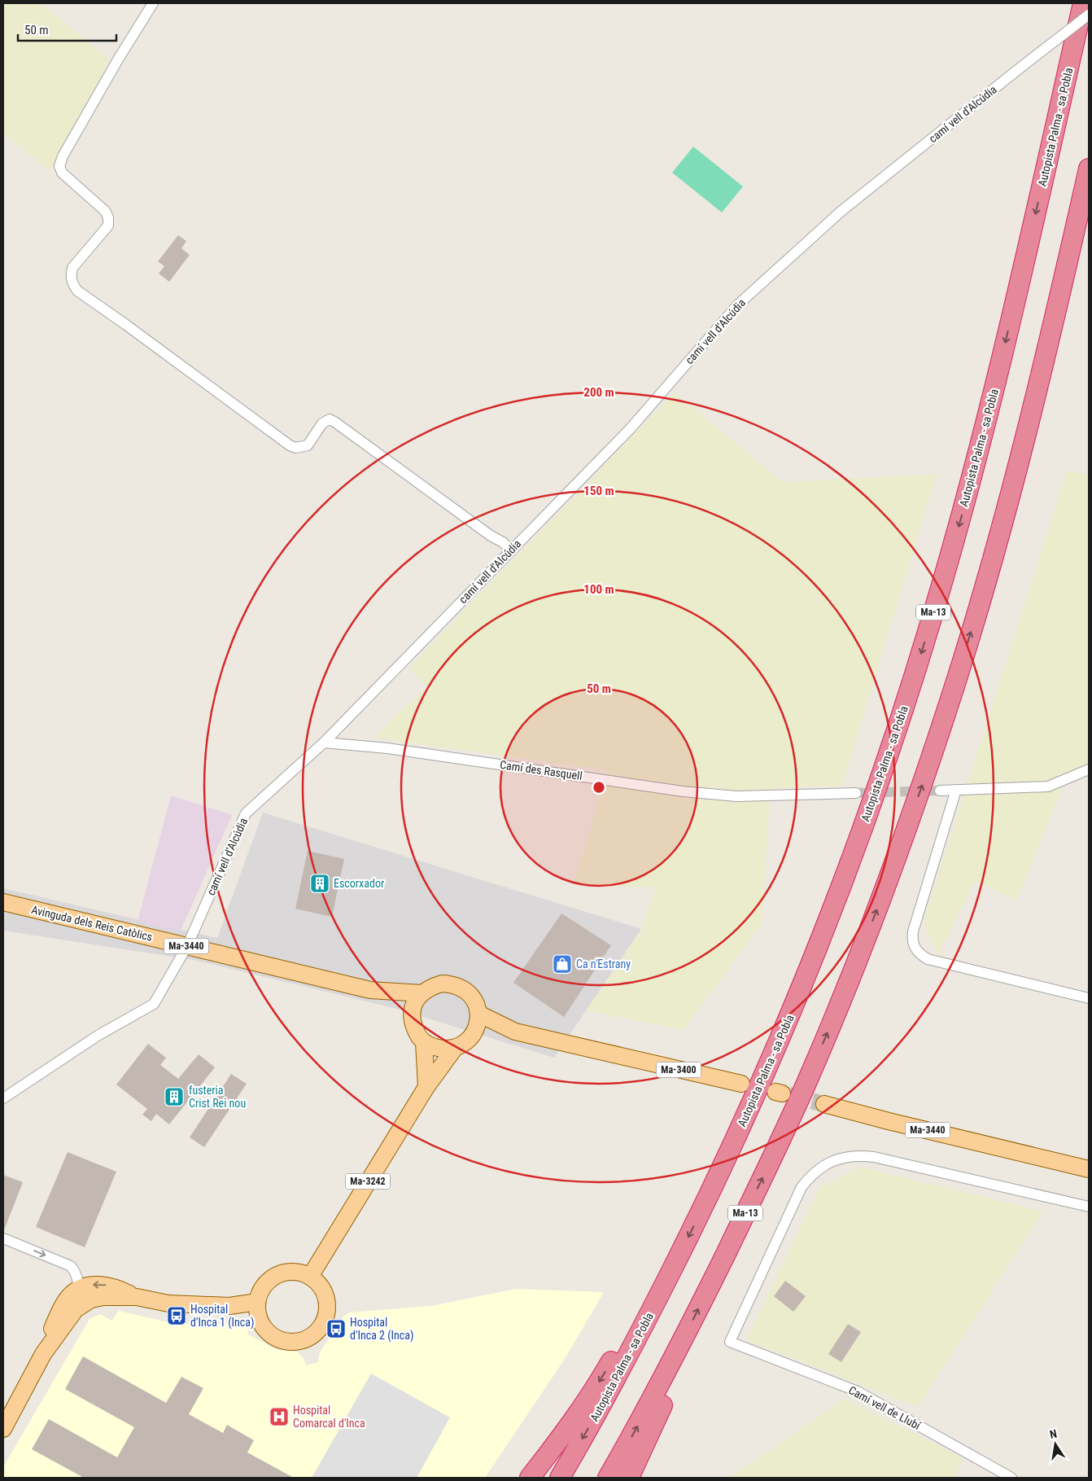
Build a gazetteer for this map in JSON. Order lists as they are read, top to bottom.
{
  "streets": {
    "highway": ["Autopista Palma - sa Pobla", "Ma-13"],
    "main road": [
      "Avinguda dels Reis Catòlics",
      "Ma-3440",
      "Ma-3400",
      "Ma-3242"
    ],
    "street": ["camí vell d'Alcúdia", "Camí des Rasquell", "Camí vell de Llubí"]
  },
  "crossings": [
    ["camí vell d'Alcúdia", "Camí des Rasquell"],
    ["camí vell d'Alcúdia", "Avinguda dels Reis Catòlics"],
    ["Avinguda dels Reis Catòlics", "Ma-3440"],
    ["Ma-3440", "Ma-3400"],
    ["Ma-3440", "Ma-3242"],
    ["Ma-3400", "Ma-3242"]
  ],
  "places": {
    "building": ["Escorxador", "fusteria Crist Rei nou"],
    "shop": ["Ca n'Estrany"],
    "bus stop": ["Hospital d'Inca 1 (Inca)", "Hospital d'Inca 2 (Inca)"],
    "hospital": ["Hospital Comarcal d'Inca"]
  },
  "scale_bar": "50 m",
  "north": "top",
  "rings": [
    "200 m",
    "150 m",
    "100 m",
    "50 m"
  ]
}
